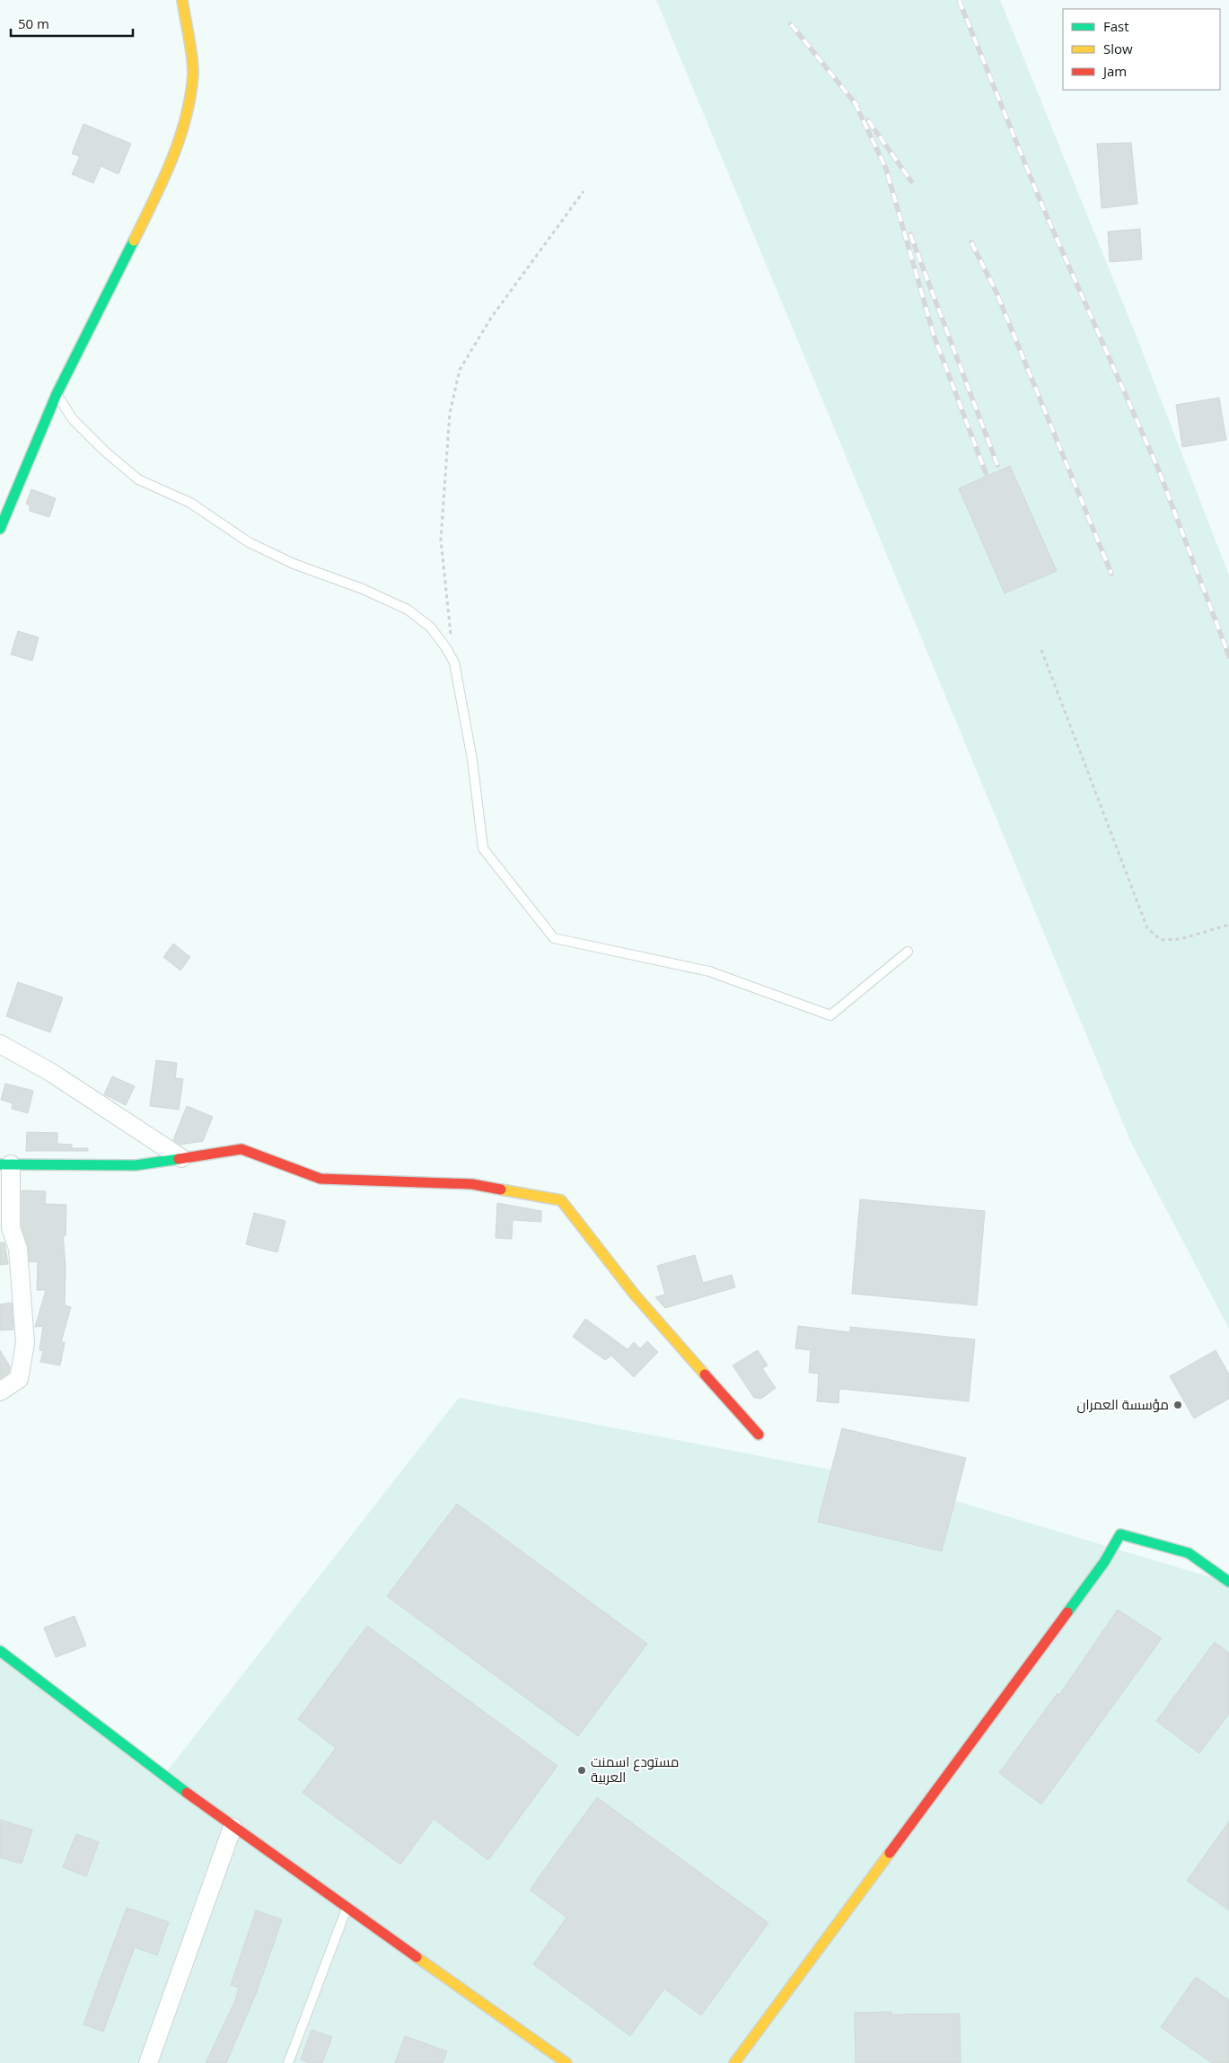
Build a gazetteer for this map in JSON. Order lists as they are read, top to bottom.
{
  "places": ["مؤسسة العمران", "مستودع اسمنت العربية"],
  "legend": ["Fast", "Slow", "Jam"],
  "scale_bar": "50 m"
}
